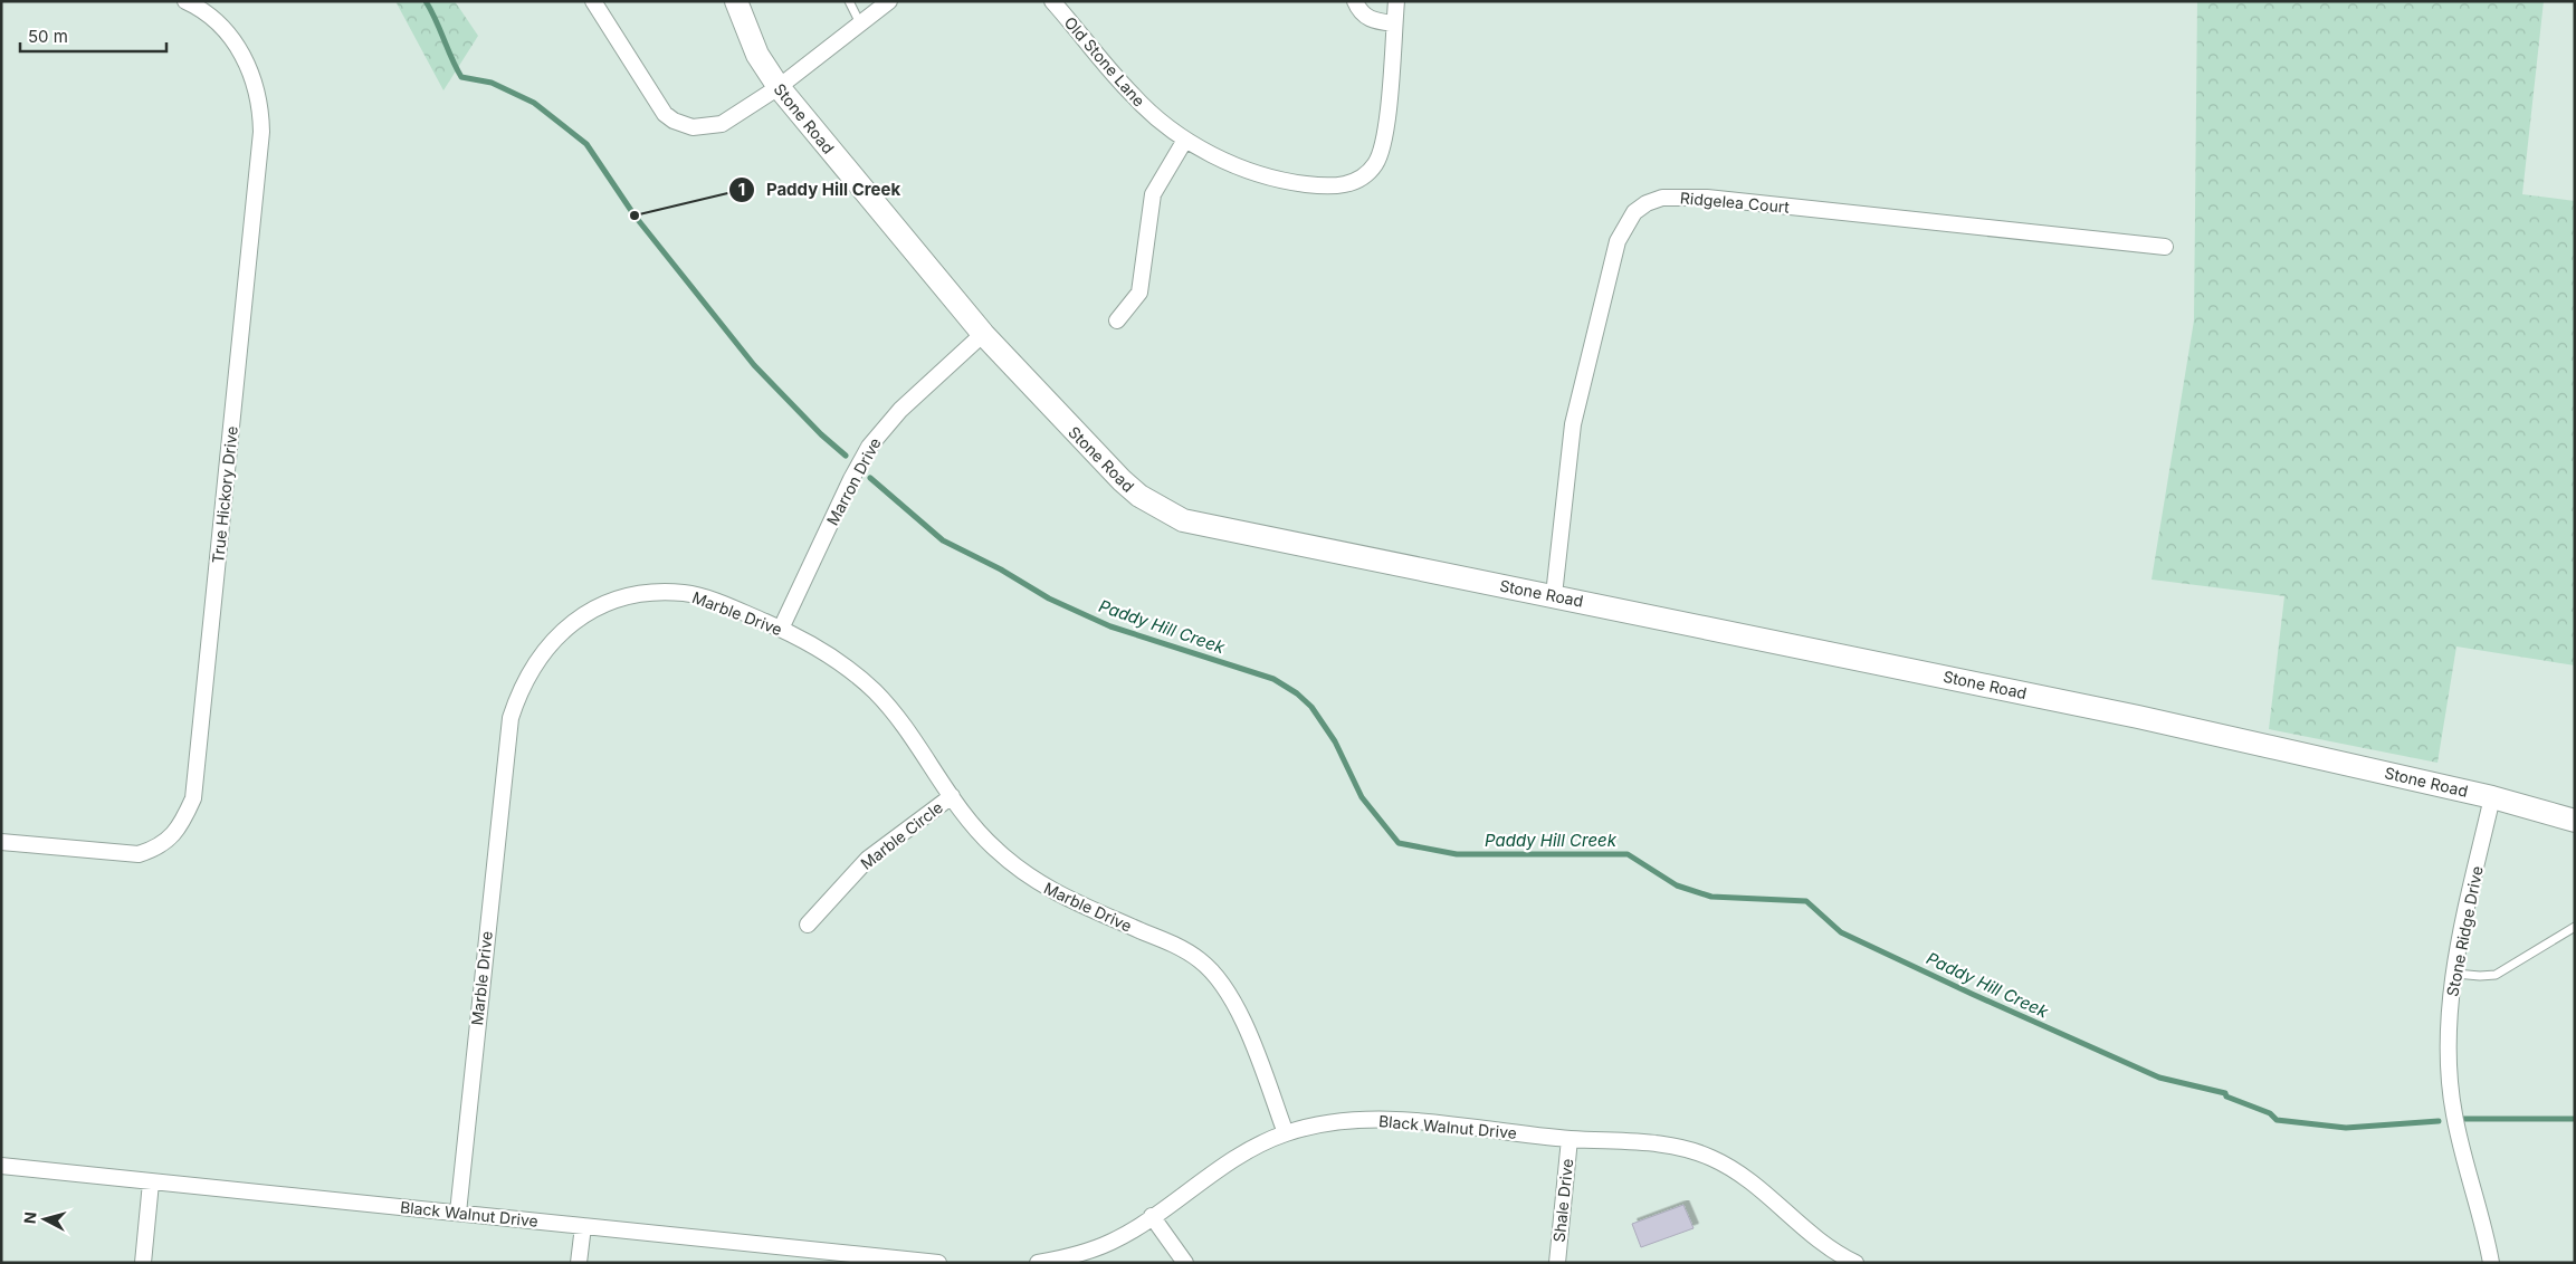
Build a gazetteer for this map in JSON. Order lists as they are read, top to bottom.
{
  "streets": {
    "street": [
      "Old Stone Lane",
      "Stone Road",
      "Ridgelea Court",
      "Marron Drive",
      "True Hickory Drive",
      "Marble Drive",
      "Marble Circle",
      "Stone Ridge Drive",
      "Black Walnut Drive",
      "Shale Drive"
    ]
  },
  "crossings": [
    ["Stone Road", "Ridgelea Court"],
    ["Stone Road", "Marron Drive"],
    ["Stone Road", "Stone Ridge Drive"],
    ["Marron Drive", "Marble Drive"],
    ["Marble Drive", "Marble Circle"],
    ["Marble Drive", "Black Walnut Drive"],
    ["Black Walnut Drive", "Shale Drive"]
  ],
  "water": ["Paddy Hill Creek"],
  "places": ["Paddy Hill Creek"],
  "scale_bar": "50 m",
  "north": "left"
}
